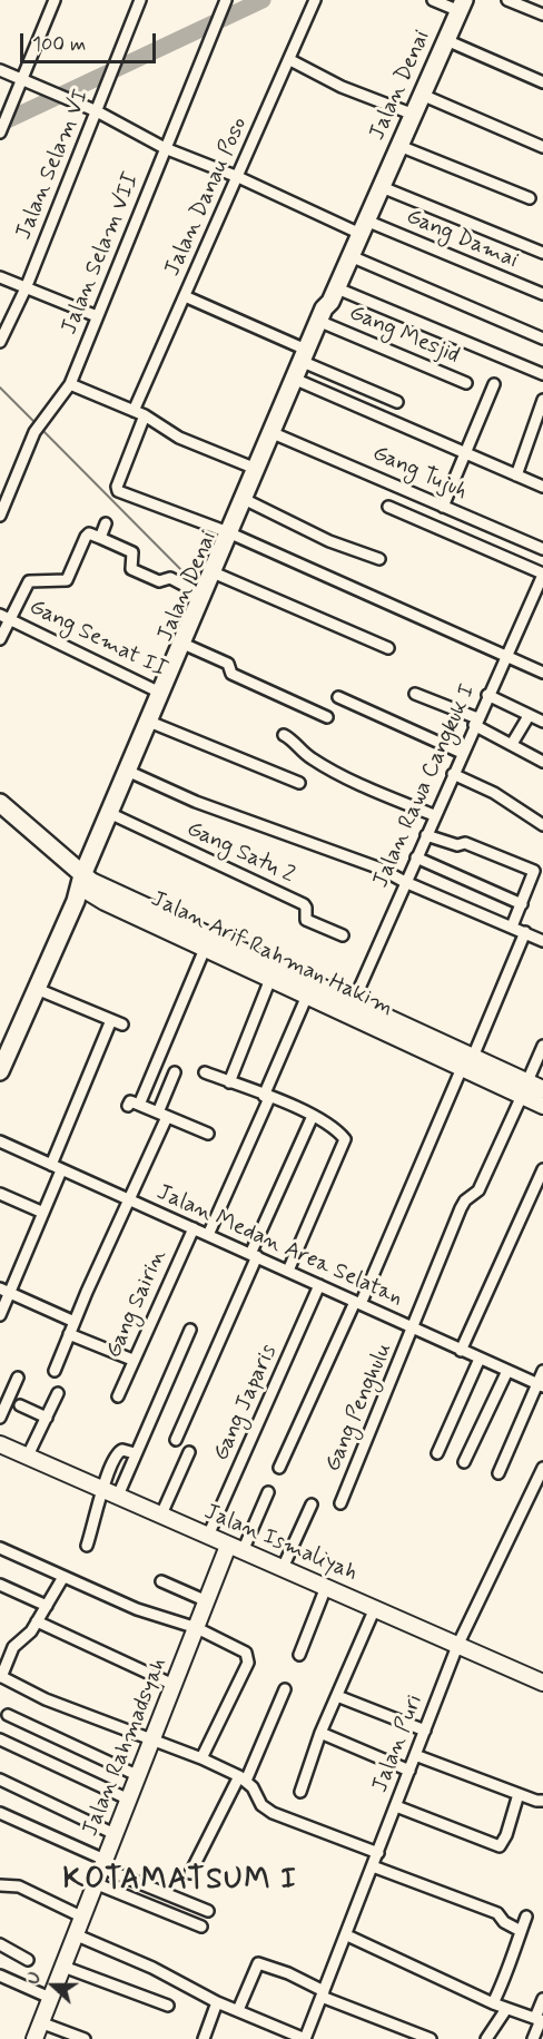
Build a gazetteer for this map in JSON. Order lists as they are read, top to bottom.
{
  "streets": {
    "main road": ["Jalan Denai", "Jalan Arif Rahman Hakim"],
    "street": [
      "Jalan Selam VI",
      "Jalan Danau Poso",
      "Gang Damai",
      "Jalan Selam VII",
      "Gang Mesjid",
      "Gang Tujuh",
      "Gang Semat II",
      "Jalan Rawa Cangkuk I",
      "Gang Satu 2",
      "Jalan Medan Area Selatan",
      "Gang Sairin",
      "Gang Japaris",
      "Gang Penghulu",
      "Jalan Ismaliyah",
      "Jalan Puri",
      "Jalan Rahmadsyah"
    ]
  },
  "crossings": [
    ["Jalan Denai", "Gang Damai"],
    ["Jalan Denai", "Gang Mesjid"],
    ["Jalan Denai", "Gang Tujuh"],
    ["Jalan Denai", "Gang Semat II"],
    ["Jalan Denai", "Gang Satu 2"],
    ["Jalan Denai", "Jalan Arif Rahman Hakim"],
    ["Jalan Selam VI", "Gang Damai"],
    ["Jalan Danau Poso", "Gang Damai"],
    ["Gang Damai", "Jalan Selam VII"],
    ["Jalan Rawa Cangkuk I", "Jalan Arif Rahman Hakim"],
    ["Jalan Arif Rahman Hakim", "Gang Penghulu"],
    ["Jalan Medan Area Selatan", "Gang Sairin"],
    ["Jalan Medan Area Selatan", "Gang Japaris"],
    ["Jalan Medan Area Selatan", "Gang Penghulu"],
    ["Gang Japaris", "Jalan Ismaliyah"],
    ["Jalan Ismaliyah", "Jalan Puri"],
    ["Jalan Ismaliyah", "Jalan Rahmadsyah"]
  ],
  "districts": ["KOTAMATSUM I"],
  "scale_bar": "100 m",
  "north": "left"
}
